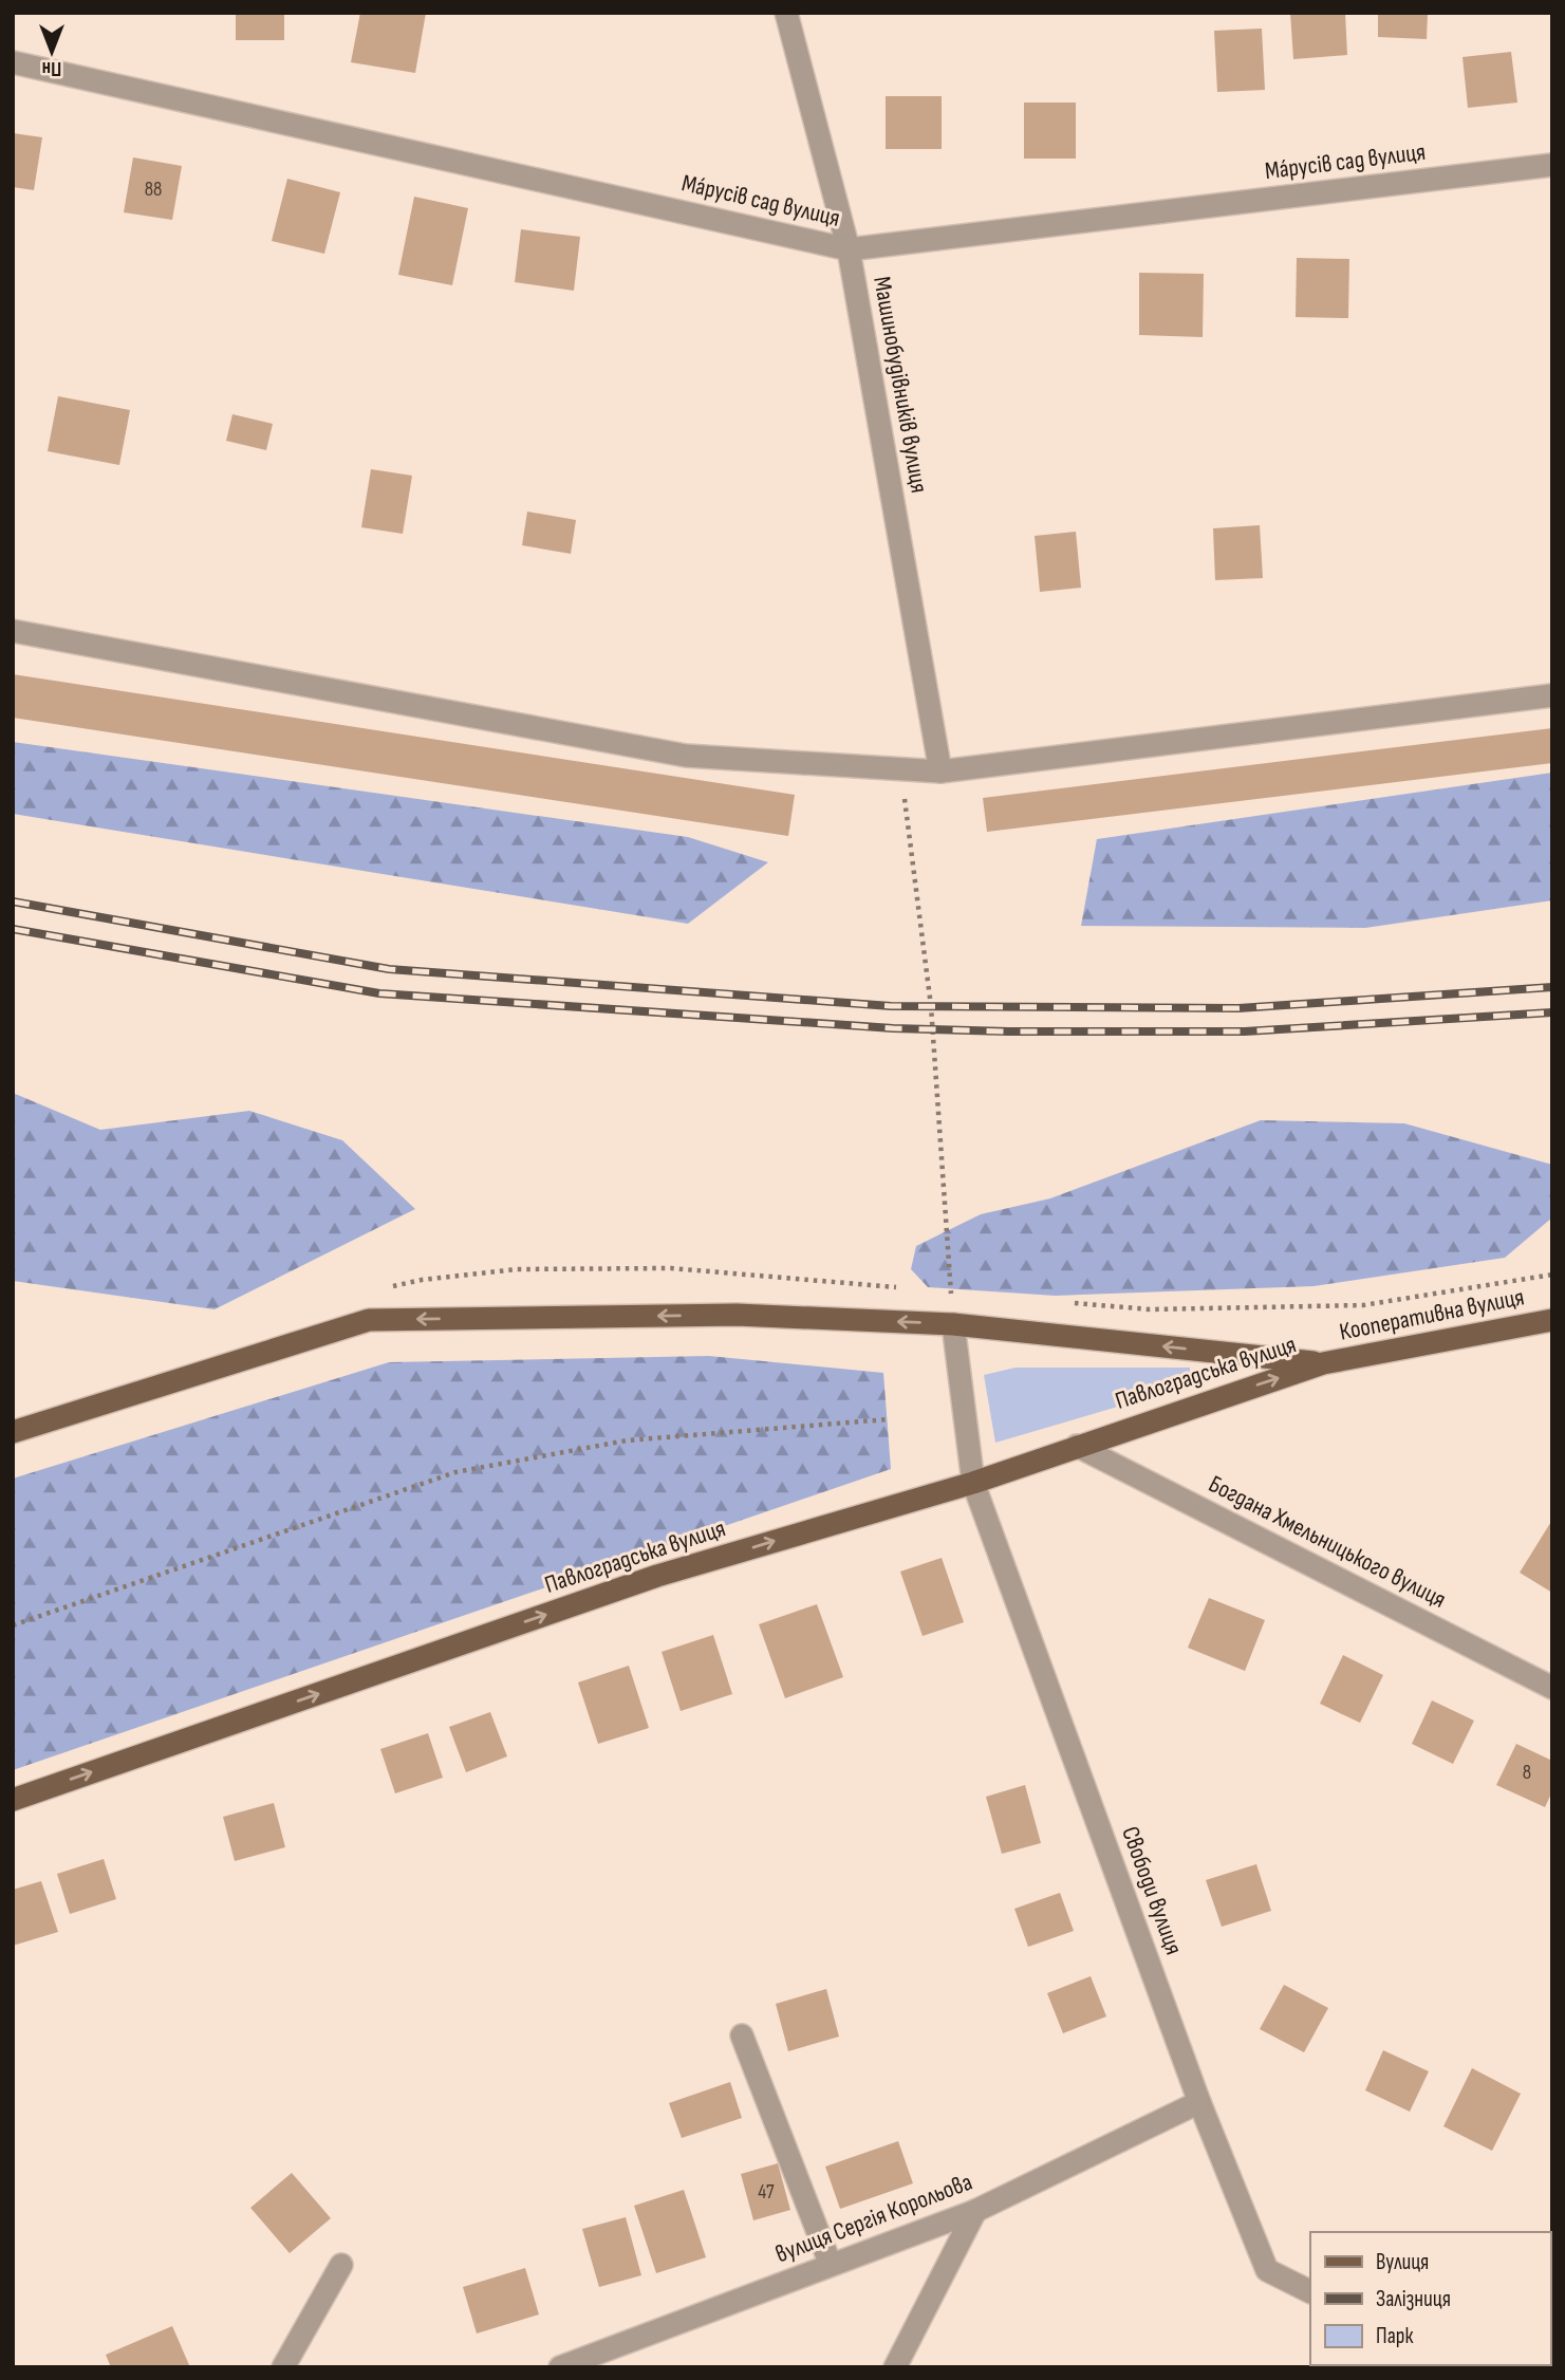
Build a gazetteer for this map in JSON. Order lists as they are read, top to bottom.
{
  "streets": {
    "main road": ["Кооперативна вулиця", "Павлоградська вулиця"],
    "street": [
      "Мáрусів сад вулиця",
      "Машинобудівників вулиця",
      "Богдана Хмельницького вулиця",
      "Свободи вулиця",
      "вулиця Сергія Корольова"
    ]
  },
  "crossings": [
    ["Мáрусів сад вулиця", "Машинобудівників вулиця"],
    ["Кооперативна вулиця", "Павлоградська вулиця"],
    ["Павлоградська вулиця", "Богдана Хмельницького вулиця"],
    ["Павлоградська вулиця", "Свободи вулиця"],
    ["Свободи вулиця", "вулиця Сергія Корольова"]
  ],
  "house_numbers": ["88", "8", "47"],
  "legend": ["Вулиця", "Залізниця", "Парк"],
  "north": "bottom"
}
